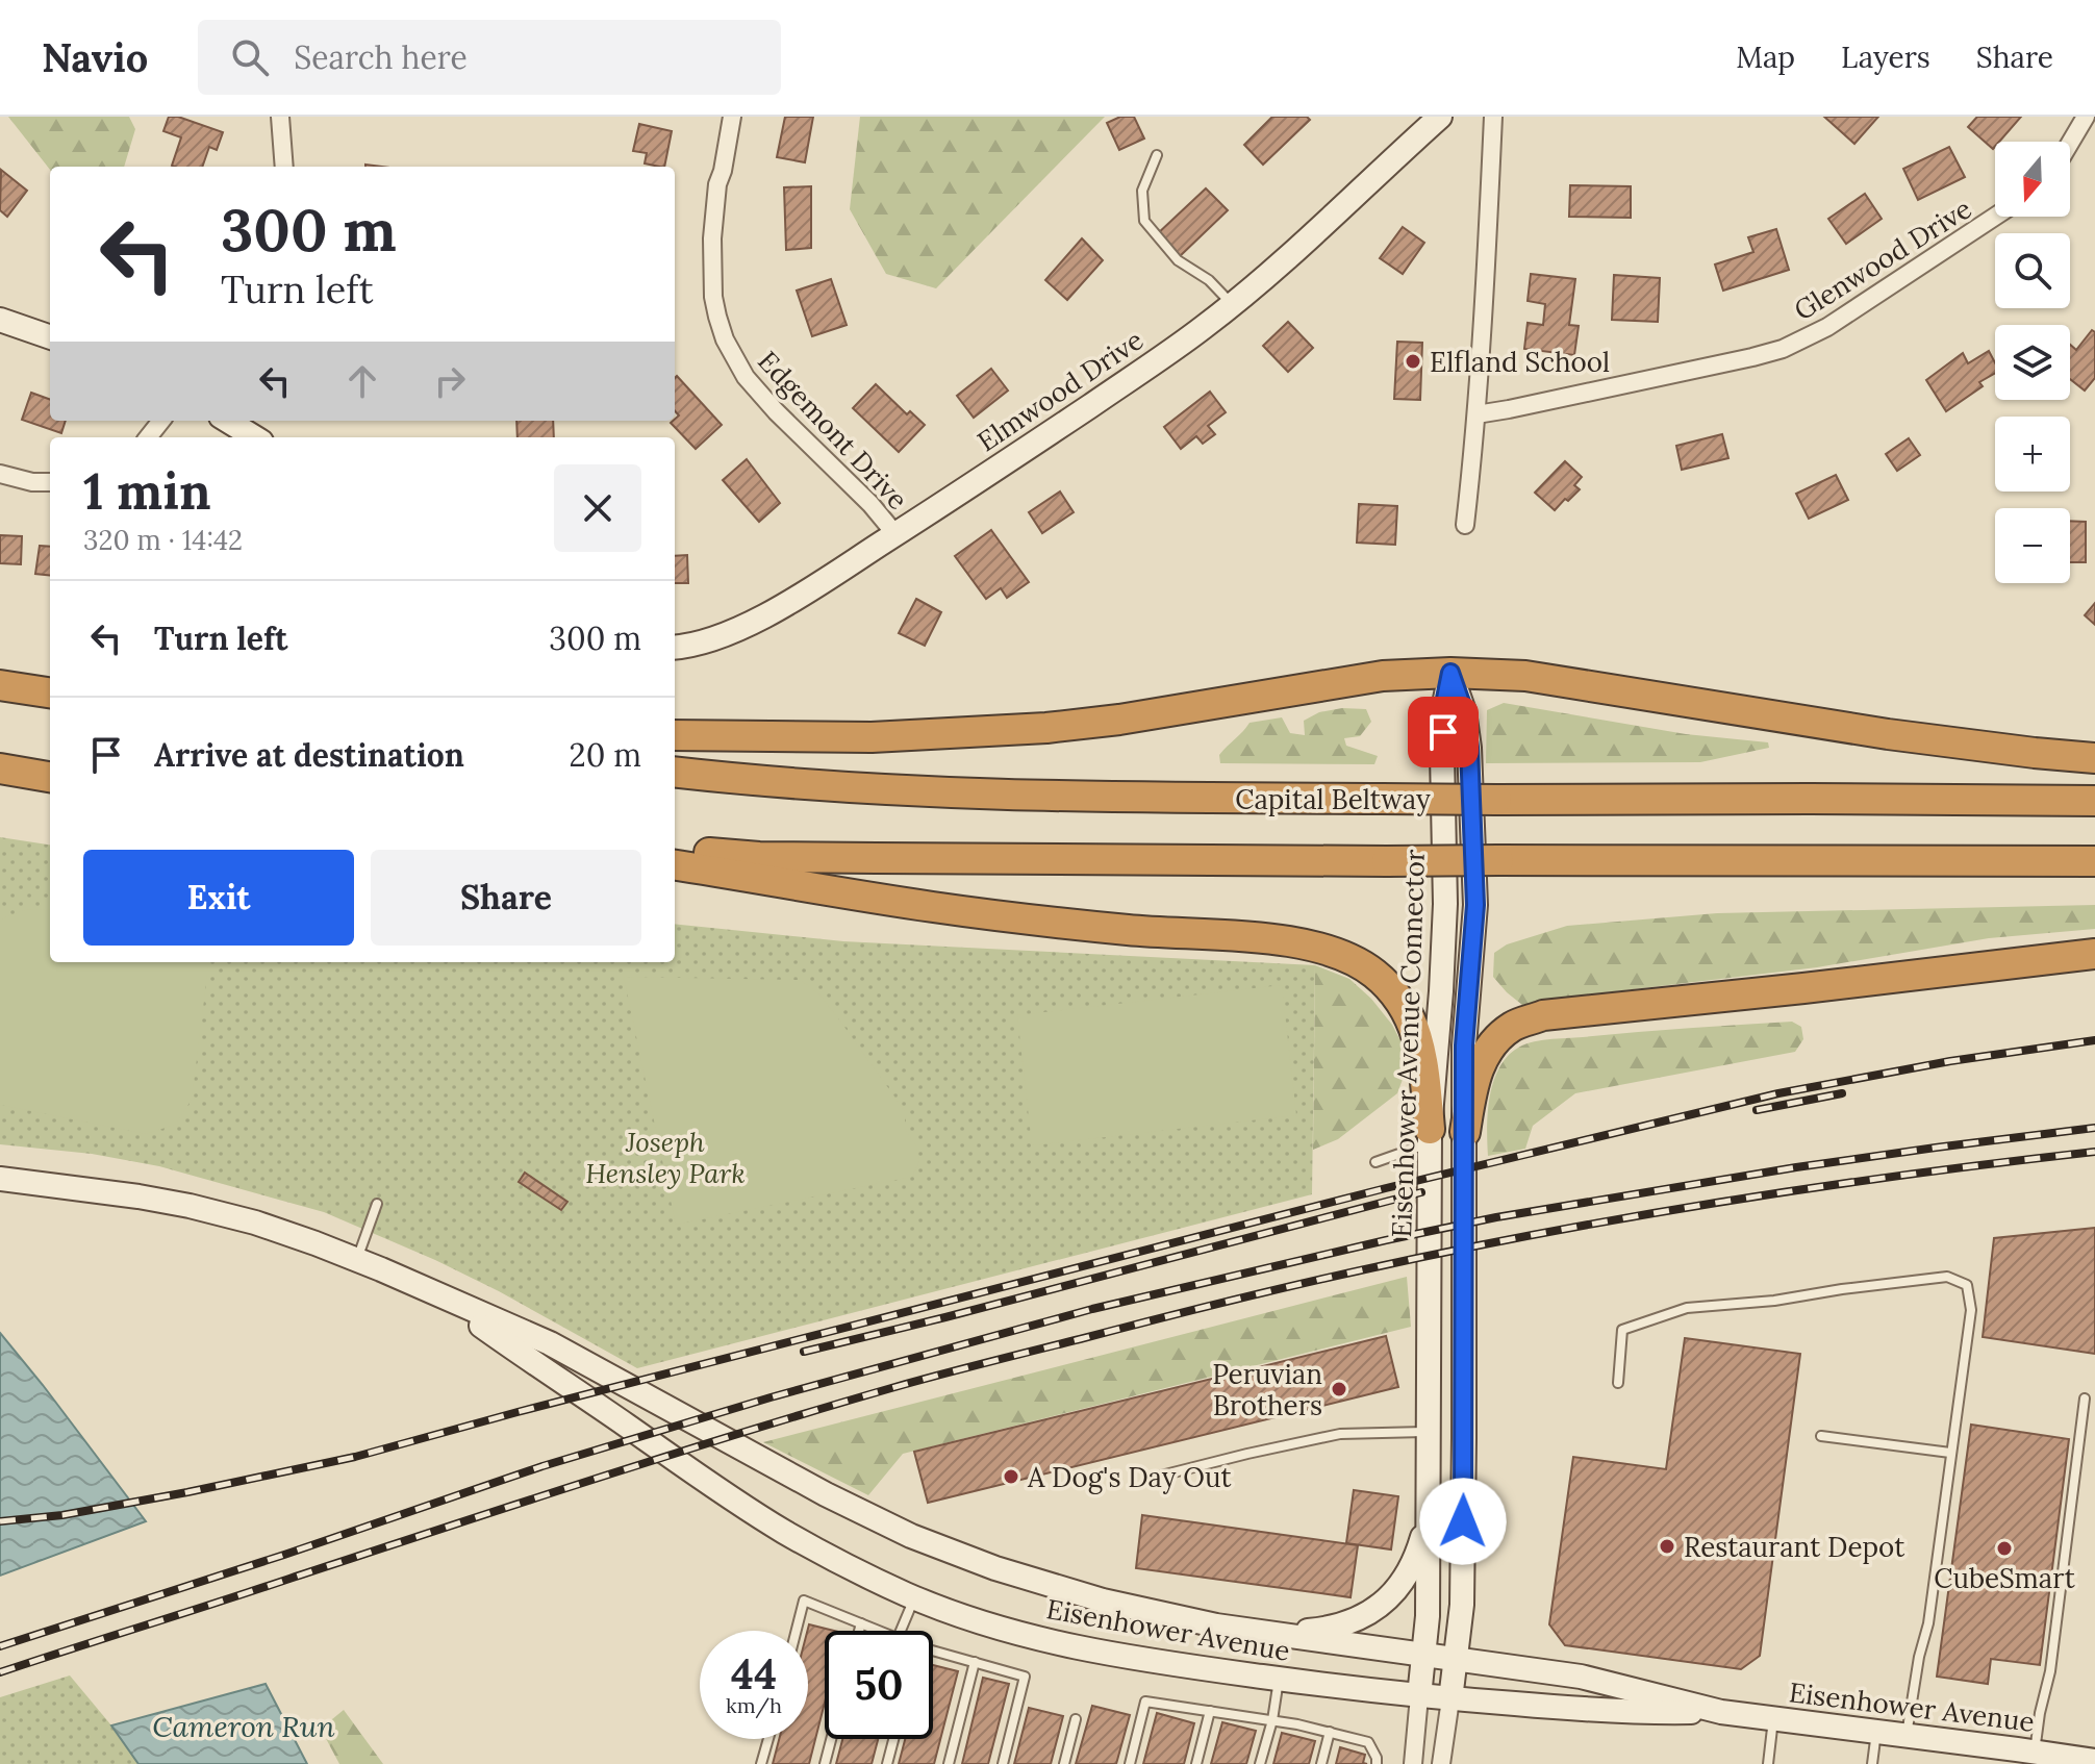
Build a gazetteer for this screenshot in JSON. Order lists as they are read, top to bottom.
{
  "streets": {
    "highway": ["Capital Beltway"],
    "main road": ["Elmwood Drive", "Eisenhower Avenue Connector", "Eisenhower Avenue"],
    "street": ["Glenwood Drive", "Edgemont Drive"]
  },
  "crossings": [
    ["Elmwood Drive", "Edgemont Drive"],
    ["Eisenhower Avenue Connector", "Eisenhower Avenue"]
  ],
  "water": ["Cameron Run"],
  "parks": ["Joseph Hensley Park"],
  "places": [
    "Elfland School",
    "Peruvian Brothers",
    "A Dog's Day Out",
    "Restaurant Depot",
    "CubeSmart"
  ],
  "north": "bottom",
  "page": {
    "header": "Navio",
    "search": "Search here",
    "nav": ["Map", "Layers", "Share"],
    "map_buttons": ["+", "−"],
    "turn": ["300 m", "Turn left"],
    "heading": ["1 min", "320 m · 14:42"],
    "list": [
      {
        "name": "Turn left",
        "value": "300 m"
      },
      {
        "name": "Arrive at destination",
        "value": "20 m"
      }
    ],
    "buttons": ["Exit", "Share"],
    "speed": "44 km/h",
    "limit": "50"
  }
}
